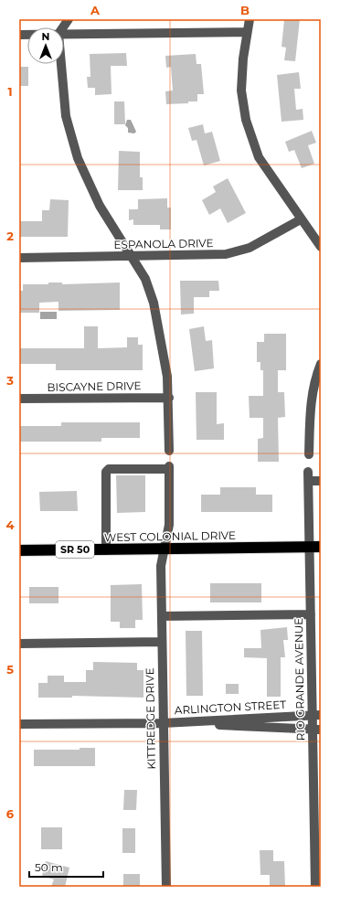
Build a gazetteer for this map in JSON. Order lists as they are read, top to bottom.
{
  "streets": {
    "highway": ["WEST COLONIAL DRIVE", "SR 50"],
    "street": [
      "ESPANOLA DRIVE",
      "BISCAYNE DRIVE",
      "RIO GRANDE AVENUE",
      "ARLINGTON STREET",
      "KITTREDGE DRIVE"
    ]
  },
  "crossings": [
    ["WEST COLONIAL DRIVE", "RIO GRANDE AVENUE"],
    ["WEST COLONIAL DRIVE", "KITTREDGE DRIVE"],
    ["RIO GRANDE AVENUE", "ARLINGTON STREET"],
    ["ARLINGTON STREET", "KITTREDGE DRIVE"]
  ],
  "scale_bar": "50 m",
  "north": "top",
  "grid": {
    "columns": ["A", "B"],
    "rows": [
      "1",
      "2",
      "3",
      "4",
      "5",
      "6"
    ]
  }
}
